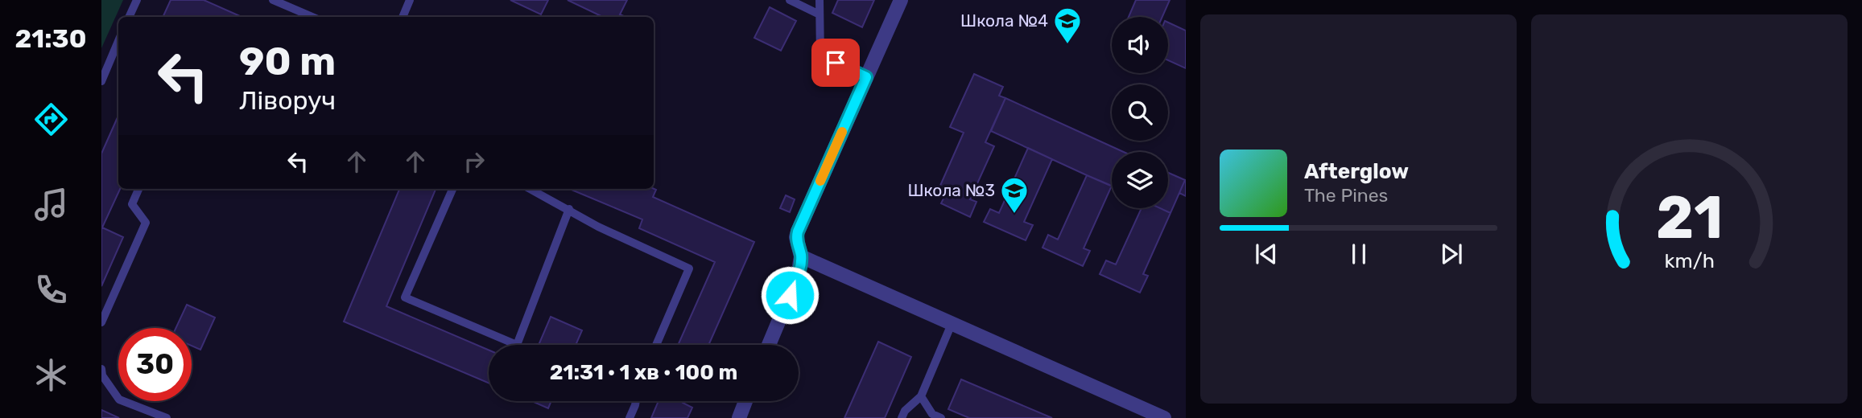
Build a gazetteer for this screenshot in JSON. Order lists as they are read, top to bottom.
{
  "places": {
    "school or university": ["Школа №4", "Школа №3"]
  },
  "page": {
    "tabs": "21:30",
    "turn": ["90 m", "Ліворуч"],
    "song": ["Afterglow", "The Pines"],
    "limit": "30",
    "trip": "21:31 · 1 хв · 100 m",
    "gauge": ["21", "km/h"]
  }
}
